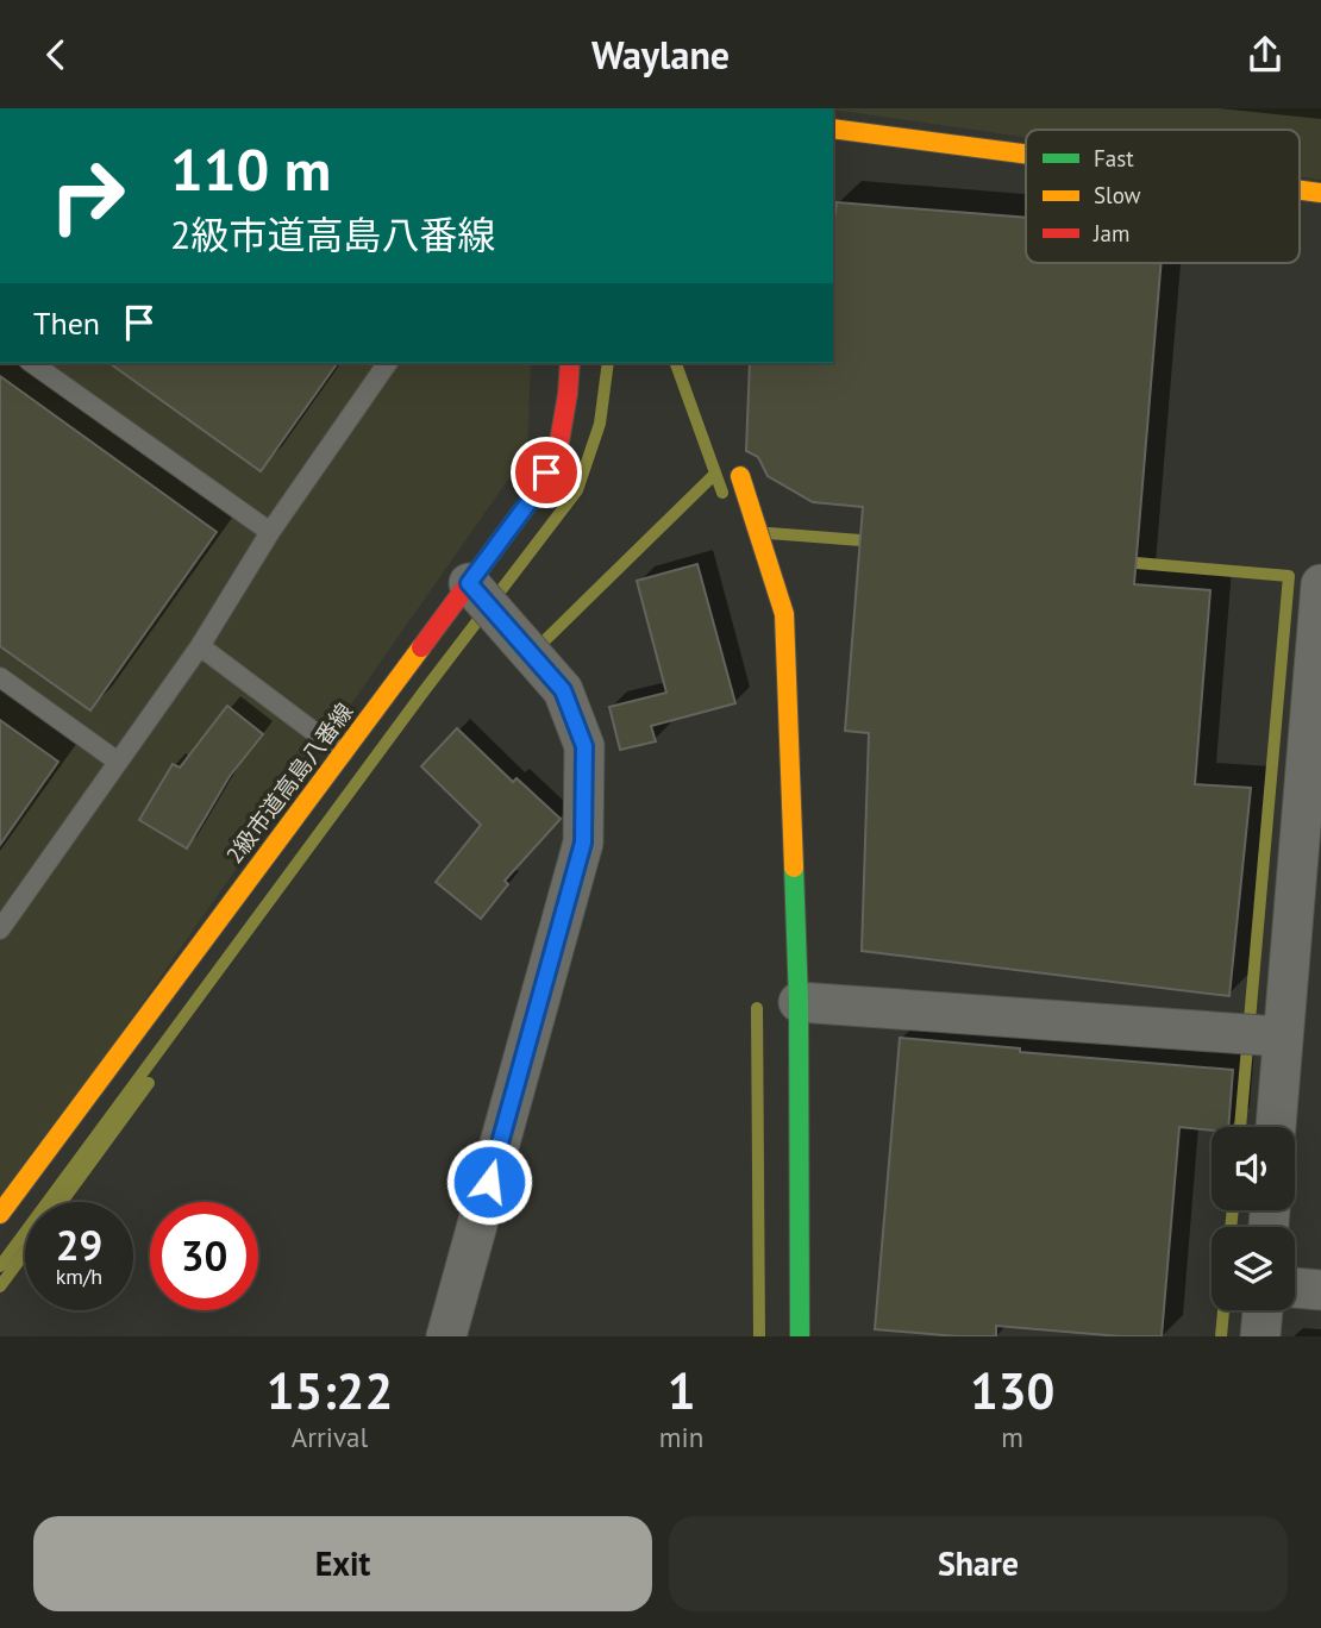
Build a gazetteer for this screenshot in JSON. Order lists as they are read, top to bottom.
{
  "streets": {
    "street": ["2級市道高島八番線"]
  },
  "legend": ["Fast", "Slow", "Jam"],
  "page": {
    "header": "Waylane",
    "turn": ["110 m", "2級市道高島八番線"],
    "then": "Then",
    "speed": "29 km/h",
    "limit": "30",
    "eta": [
      "15:22",
      "Arrival",
      "1",
      "min",
      "130",
      "m"
    ],
    "buttons": ["Exit", "Share"]
  }
}
